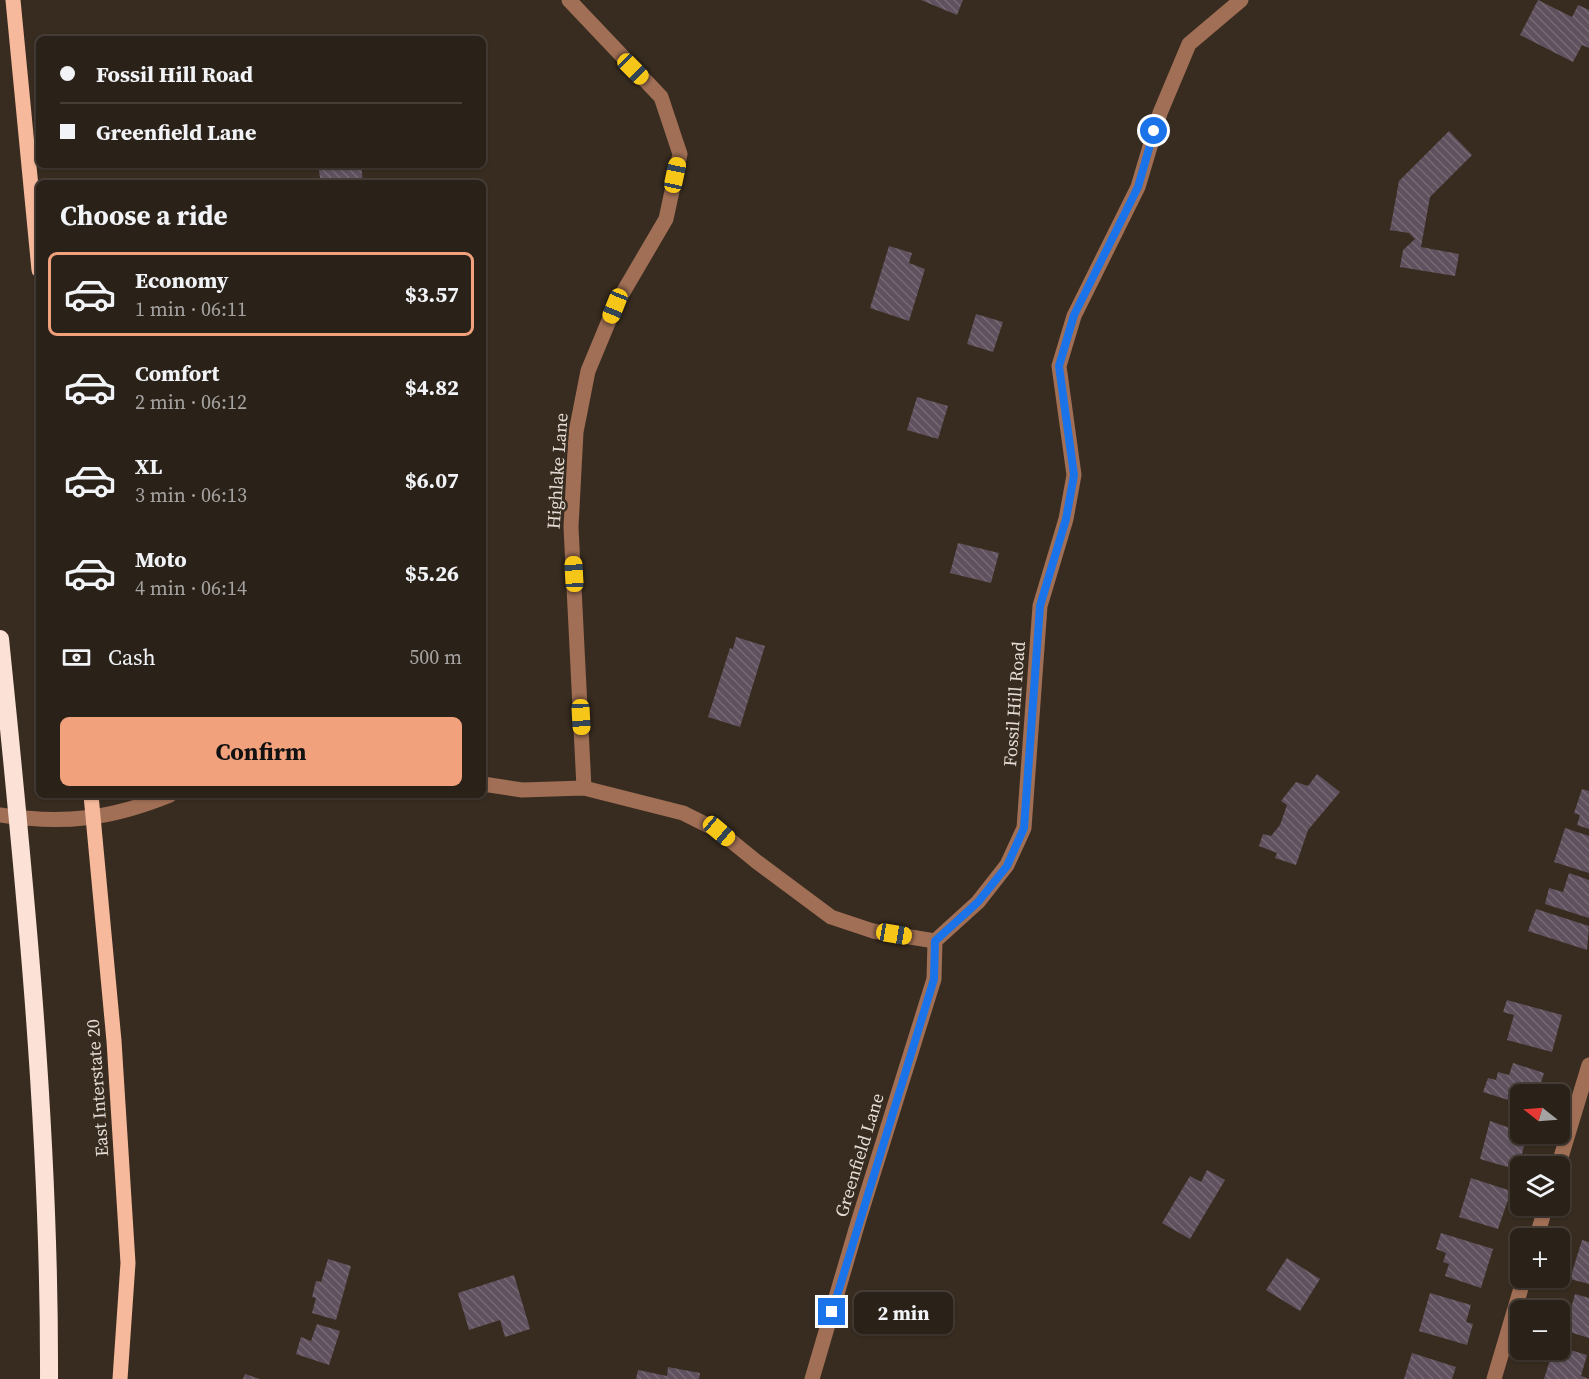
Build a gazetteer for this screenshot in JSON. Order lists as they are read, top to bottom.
{
  "streets": {
    "main road": ["East Interstate 20"],
    "street": ["Highlake Lane", "Fossil Hill Road", "Greenfield Lane"]
  },
  "crossings": [
    ["Fossil Hill Road", "Greenfield Lane"]
  ],
  "north": "left",
  "page": {
    "banner": ["Fossil Hill Road", "Greenfield Lane"],
    "heading": "Choose a ride",
    "list": [
      {
        "name": "Economy",
        "note": "1 min · 06:11",
        "value": "$3.57"
      },
      {
        "name": "Comfort",
        "note": "2 min · 06:12",
        "value": "$4.82"
      },
      {
        "name": "XL",
        "note": "3 min · 06:13",
        "value": "$6.07"
      },
      {
        "name": "Moto",
        "note": "4 min · 06:14",
        "value": "$5.26"
      }
    ],
    "pay": ["Cash", "500 m"],
    "buttons": "Confirm",
    "map_buttons": ["+", "−"],
    "bubble": "2 min"
  }
}
